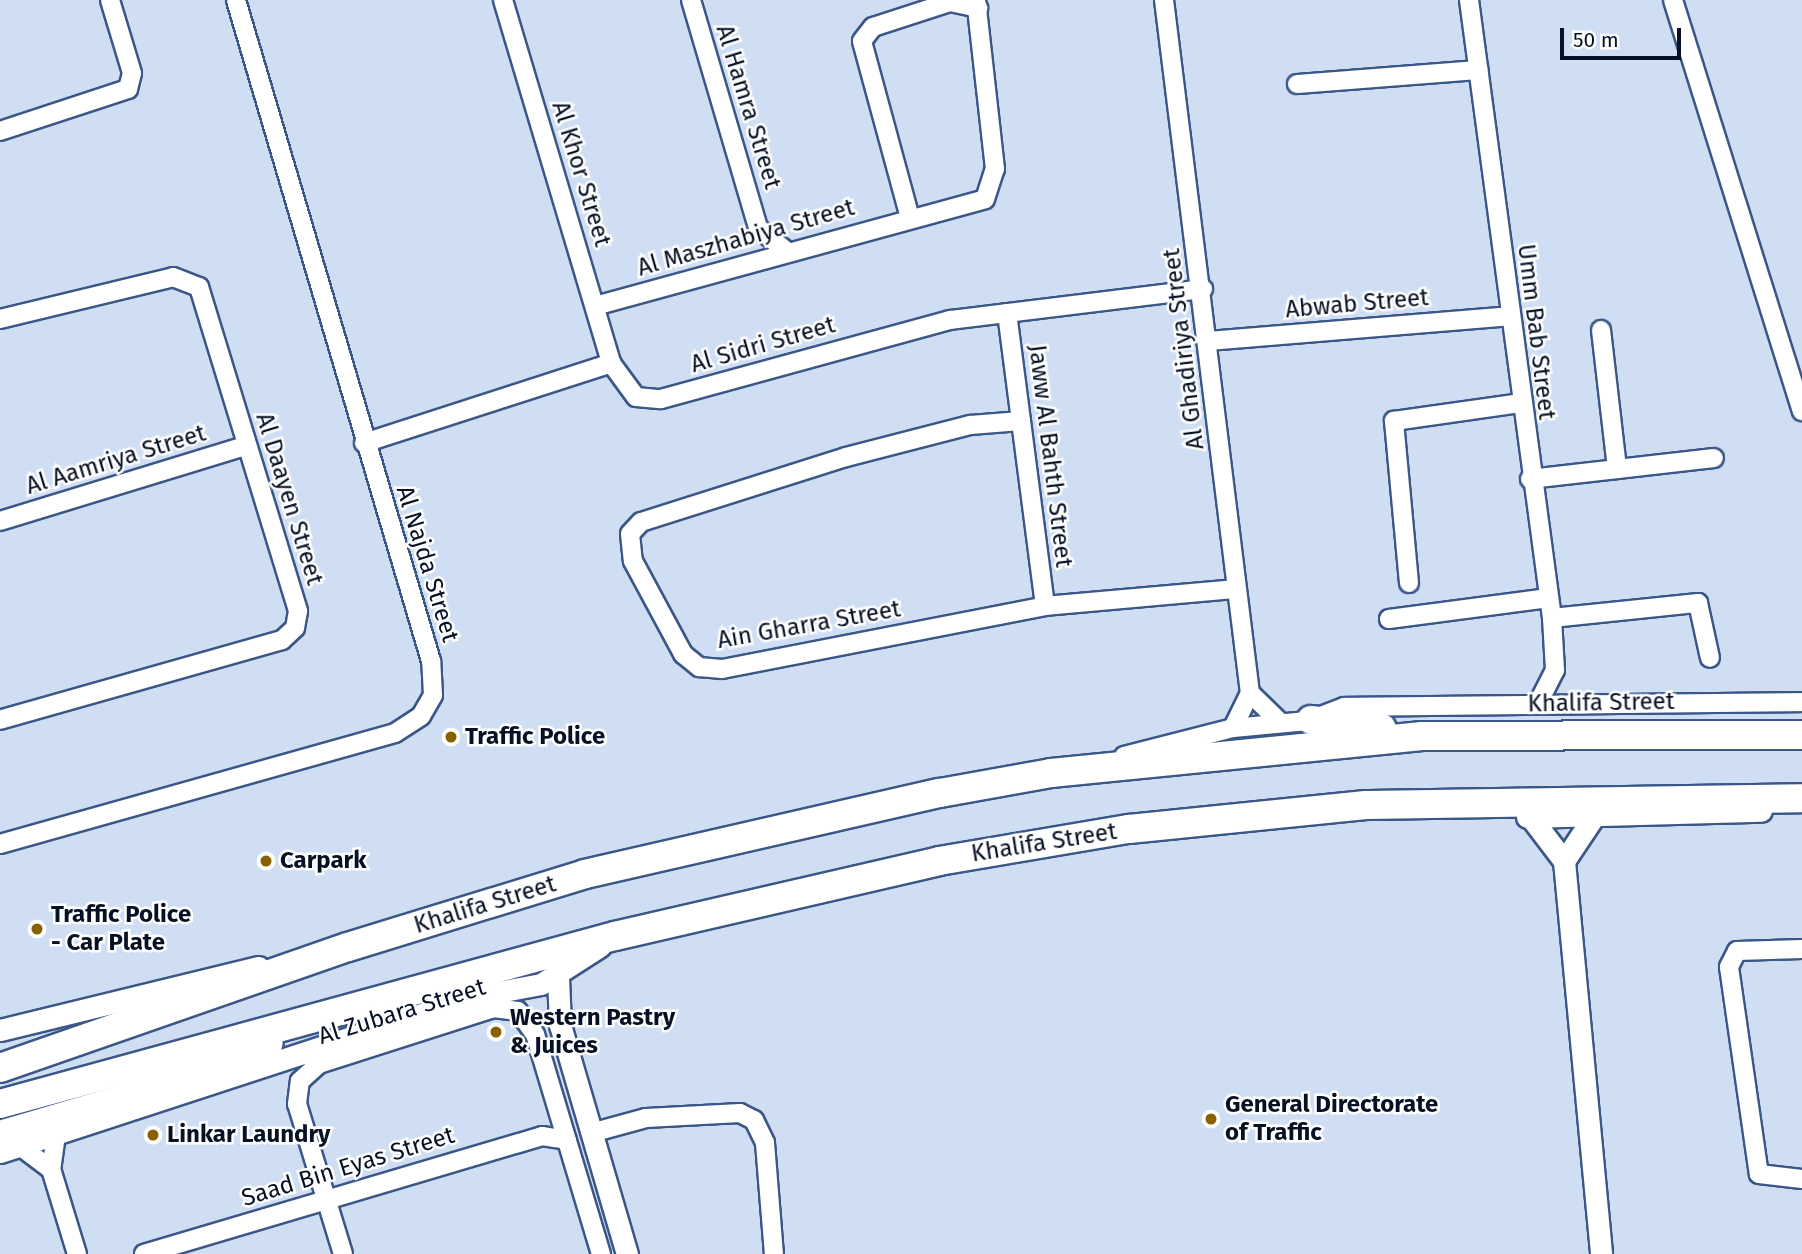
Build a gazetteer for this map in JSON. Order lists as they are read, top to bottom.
{
  "streets": {
    "main road": ["Khalifa Street"],
    "street": [
      "Al Hamra Street",
      "Al Khor Street",
      "Al Maszhabiya Street",
      "Abwab Street",
      "Umm Bab Street",
      "Al Sidri Street",
      "Al Ghadiriya Street",
      "Jaww Al Bahth Street",
      "Al Aamriya Street",
      "Al Daayen Street",
      "Al Najda Street",
      "Ain Gharra Street",
      "Al Zubara Street",
      "Saad Bin Eyas Street"
    ]
  },
  "crossings": [
    ["Al Hamra Street", "Al Maszhabiya Street"],
    ["Al Khor Street", "Al Maszhabiya Street"],
    ["Al Khor Street", "Al Sidri Street"],
    ["Abwab Street", "Umm Bab Street"],
    ["Abwab Street", "Al Ghadiriya Street"],
    ["Al Sidri Street", "Al Ghadiriya Street"],
    ["Al Sidri Street", "Jaww Al Bahth Street"],
    ["Al Ghadiriya Street", "Ain Gharra Street"],
    ["Jaww Al Bahth Street", "Ain Gharra Street"],
    ["Al Aamriya Street", "Al Daayen Street"],
    ["Khalifa Street", "Al Zubara Street"],
    ["Al Zubara Street", "Saad Bin Eyas Street"]
  ],
  "places": [
    "Traffic Police",
    "Carpark",
    "Traffic Police - Car Plate",
    "Western Pastry & Juices",
    "General Directorate of Traffic",
    "Linkar Laundry"
  ],
  "scale_bar": "50 m"
}
